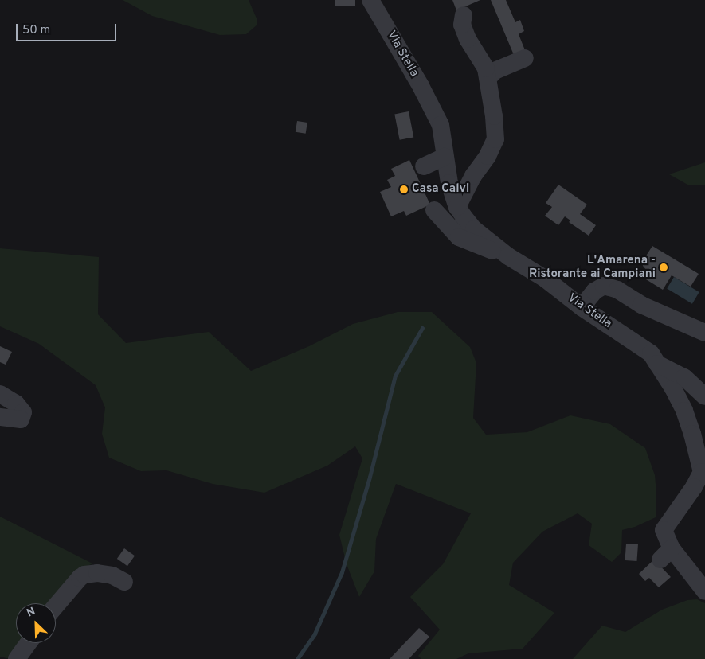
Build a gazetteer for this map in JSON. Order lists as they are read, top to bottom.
{
  "streets": {
    "street": ["Via Stella"]
  },
  "places": ["Casa Calvi", "L'Amarena - Ristorante ai Campiani"],
  "scale_bar": "50 m",
  "north": "top left"
}
